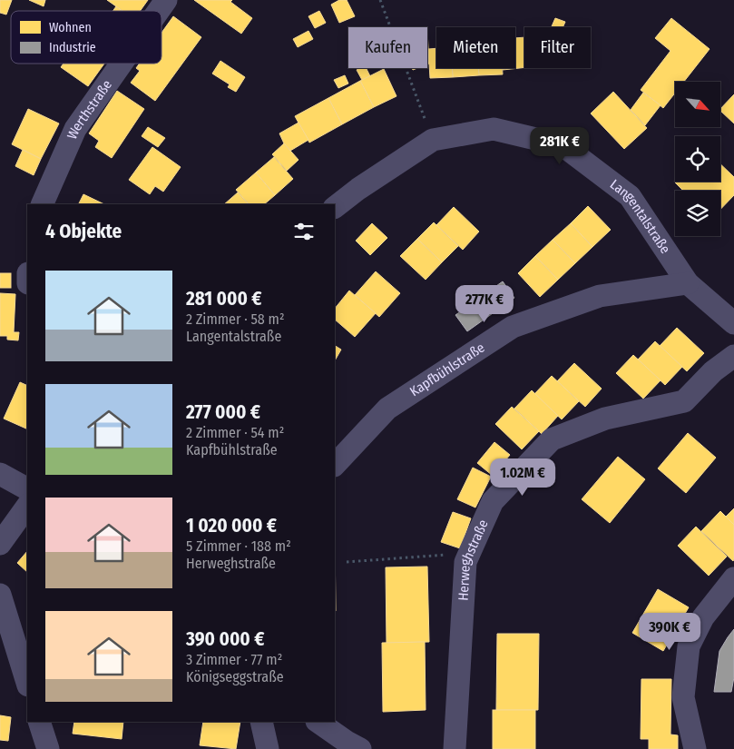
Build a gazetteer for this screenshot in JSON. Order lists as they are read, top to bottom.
{
  "streets": {
    "street": [
      "Werthstraße",
      "Langentalstraße",
      "Kapfbühlstraße",
      "Herweghstraße"
    ]
  },
  "crossings": [
    ["Langentalstraße", "Kapfbühlstraße"]
  ],
  "legend": ["Wohnen", "Industrie"],
  "north": "bottom right",
  "page": {
    "chip": ["Kaufen", "Mieten", "Filter"],
    "price": [
      "281K €",
      "277K €",
      "1.02M €",
      "390K €"
    ],
    "heading": "4 Objekte",
    "list": [
      {
        "name": "281 000 €",
        "note": "2 Zimmer · 58 m² · Langentalstraße"
      },
      {
        "name": "277 000 €",
        "note": "2 Zimmer · 54 m² · Kapfbühlstraße"
      },
      {
        "name": "1 020 000 €",
        "note": "5 Zimmer · 188 m² · Herweghstraße"
      },
      {
        "name": "390 000 €",
        "note": "3 Zimmer · 77 m² · Königseggstraße"
      }
    ]
  }
}
